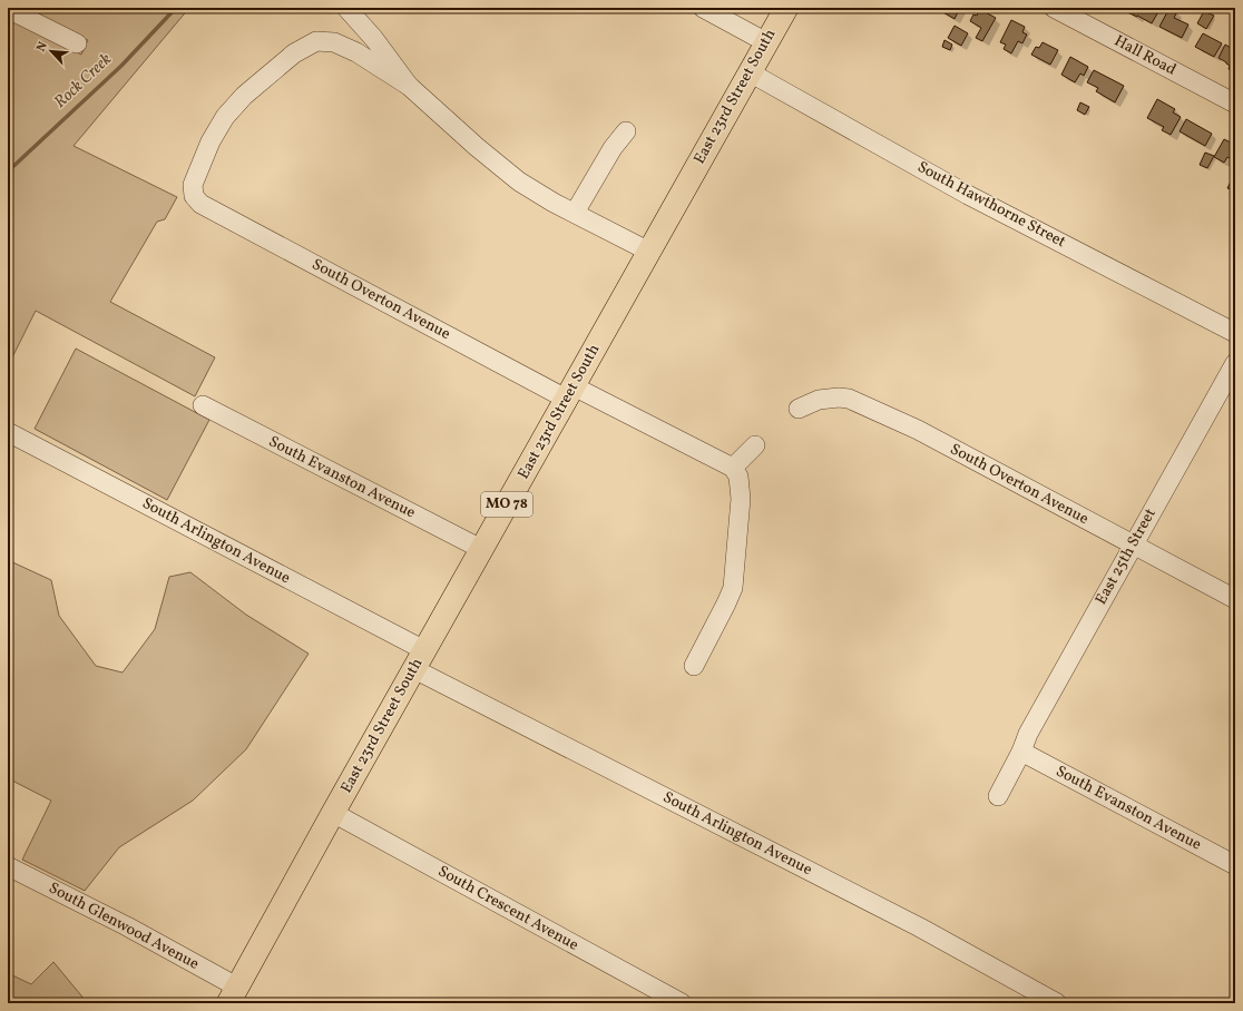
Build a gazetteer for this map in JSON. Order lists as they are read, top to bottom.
{
  "streets": {
    "main road": ["East 23rd Street South", "MO 78"],
    "street": [
      "Hall Road",
      "South Hawthorne Street",
      "South Overton Avenue",
      "South Evanston Avenue",
      "South Arlington Avenue",
      "East 25th Street",
      "South Crescent Avenue",
      "South Glenwood Avenue"
    ]
  },
  "crossings": [
    ["East 23rd Street South", "South Hawthorne Street"],
    ["East 23rd Street South", "South Overton Avenue"],
    ["East 23rd Street South", "South Evanston Avenue"],
    ["East 23rd Street South", "South Arlington Avenue"],
    ["East 23rd Street South", "South Crescent Avenue"],
    ["East 23rd Street South", "South Glenwood Avenue"],
    ["South Overton Avenue", "East 25th Street"],
    ["South Evanston Avenue", "East 25th Street"]
  ],
  "water": ["Rock Creek"],
  "north": "top left"
}
